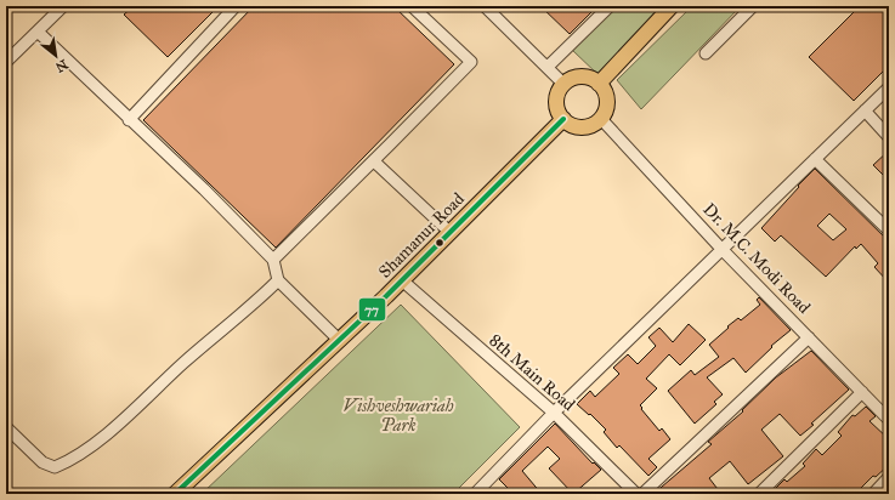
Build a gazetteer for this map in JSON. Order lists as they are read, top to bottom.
{
  "streets": {
    "main road": ["Shamanur Road"],
    "street": ["Dr. M.C. Modi Road", "8th Main Road"]
  },
  "crossings": [
    ["Shamanur Road", "Dr. M.C. Modi Road"],
    ["Shamanur Road", "8th Main Road"]
  ],
  "parks": ["Vishveshwariah Park"],
  "lines": ["transit line 77"],
  "north": "bottom right"
}
